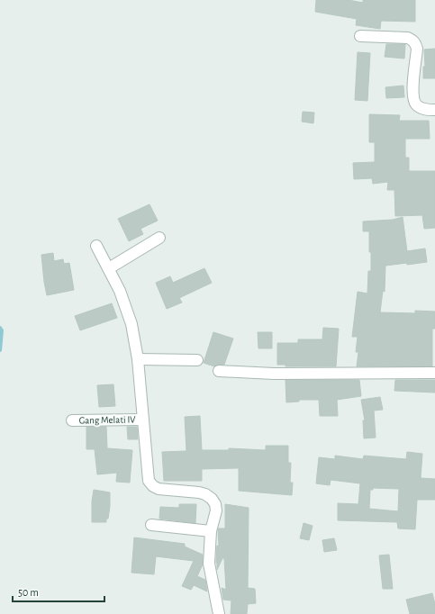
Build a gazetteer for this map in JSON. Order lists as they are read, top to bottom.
{
  "streets": {
    "street": ["Gang Melati IV"]
  },
  "scale_bar": "50 m"
}
